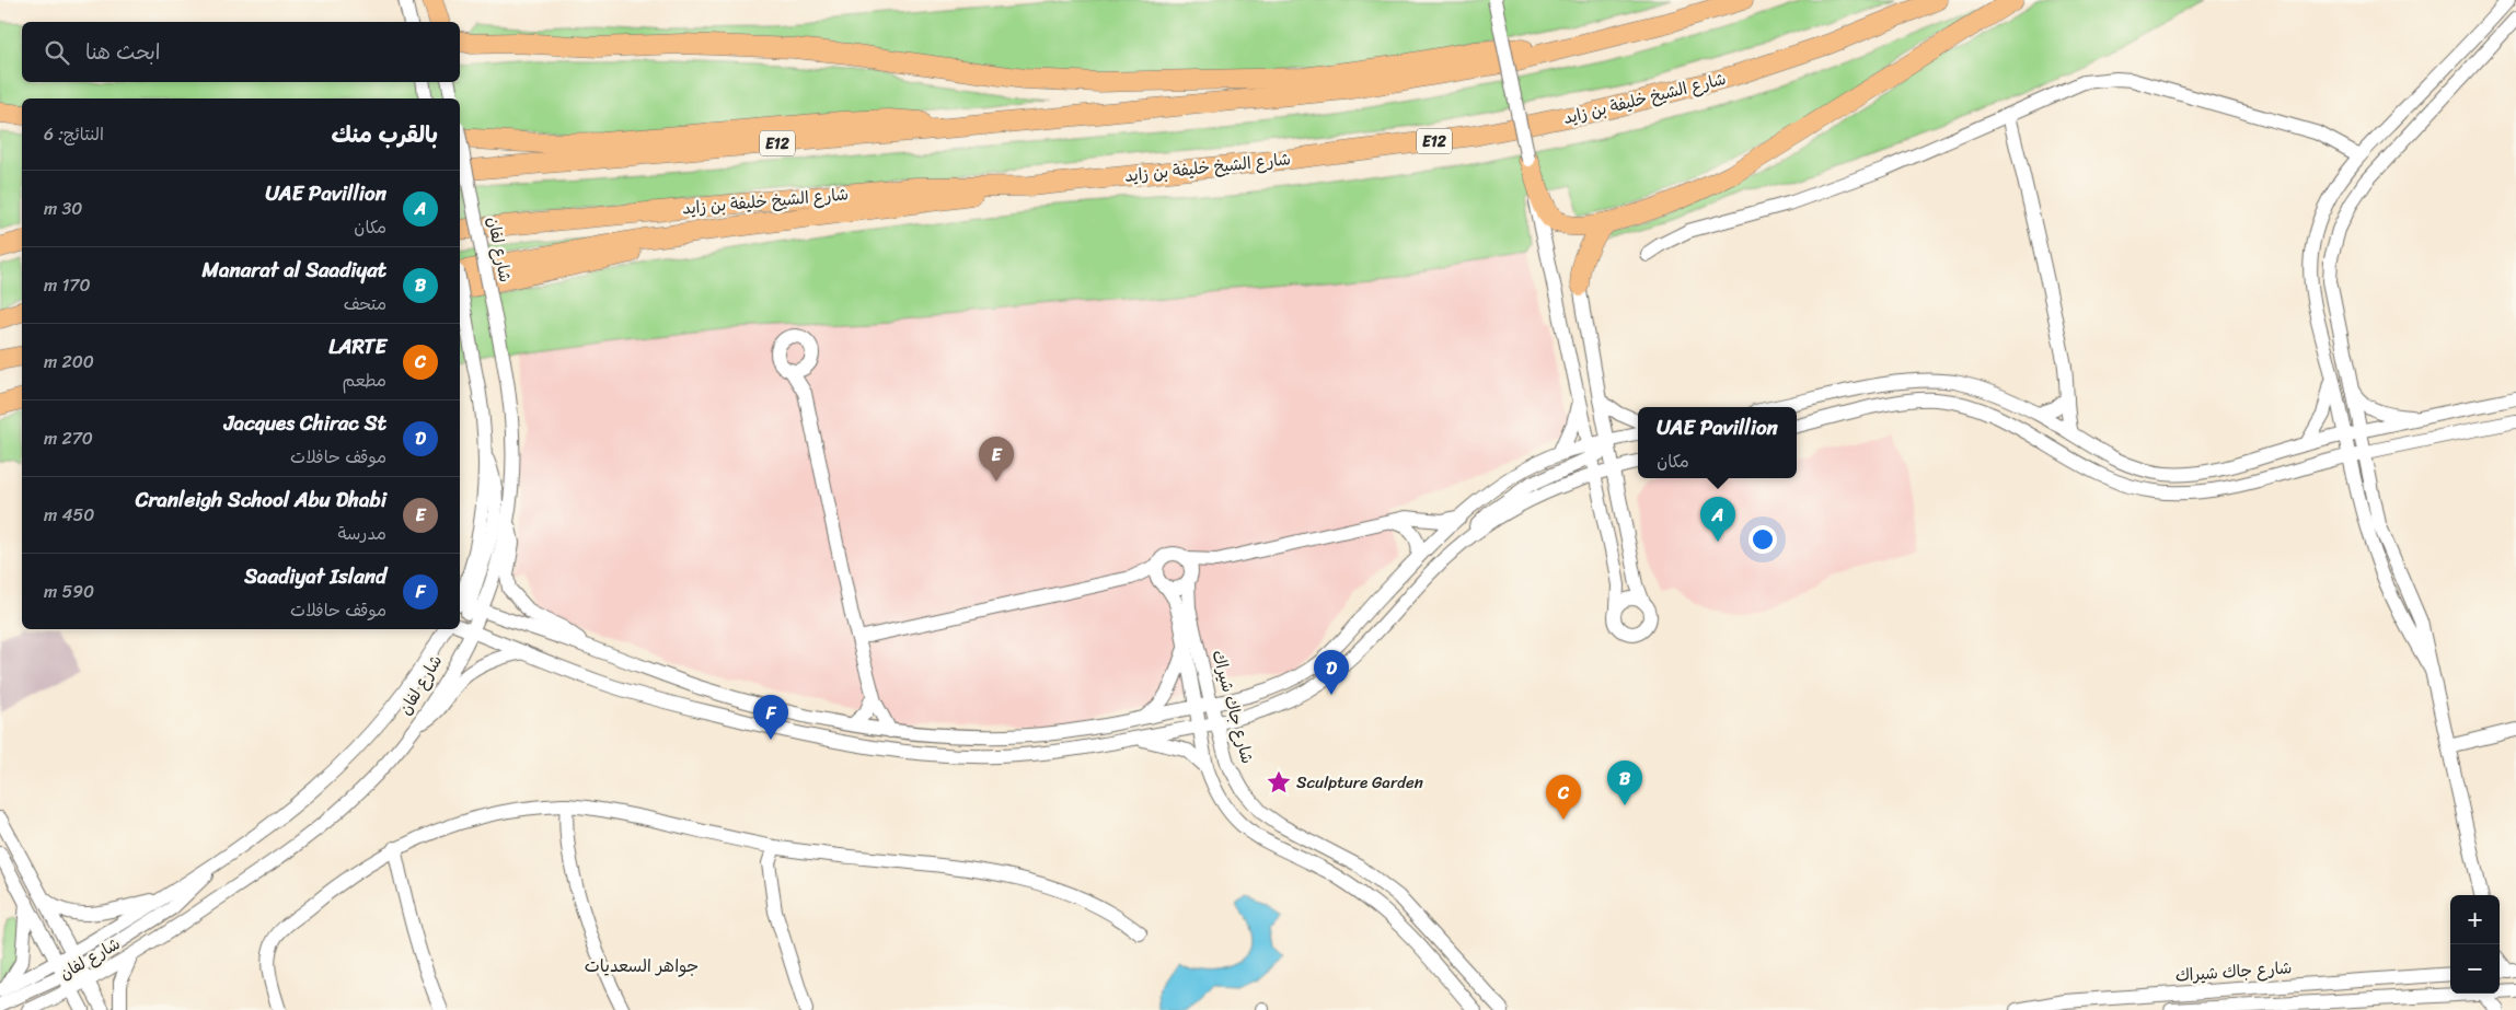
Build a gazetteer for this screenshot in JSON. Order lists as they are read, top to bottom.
{
  "streets": {
    "highway": ["شارع الشيخ خليفة بن زايد", "E12"],
    "street": ["شارع لفان", "شارع جاك شيراك"]
  },
  "districts": ["جواهر السعديات"],
  "places": {
    "place": ["Sculpture Garden"]
  },
  "page": {
    "search": "ابحث هنا",
    "heading": ["بالقرب منك", "النتائج: 6"],
    "list": [
      {
        "mark": "A",
        "name": "UAE Pavillion",
        "note": "مكان",
        "value": "30 m"
      },
      {
        "mark": "B",
        "name": "Manarat al Saadiyat",
        "note": "متحف",
        "value": "170 m"
      },
      {
        "mark": "C",
        "name": "LARTE",
        "note": "مطعم",
        "value": "200 m"
      },
      {
        "mark": "D",
        "name": "Jacques Chirac St",
        "note": "موقف حافلات",
        "value": "270 m"
      },
      {
        "mark": "E",
        "name": "Cranleigh School Abu Dhabi",
        "note": "مدرسة",
        "value": "450 m"
      },
      {
        "mark": "F",
        "name": "Saadiyat Island",
        "note": "موقف حافلات",
        "value": "590 m"
      }
    ],
    "popup": ["UAE Pavillion", "مكان"],
    "pins": [
      "E",
      "A",
      "D",
      "F",
      "B",
      "C"
    ],
    "map_buttons": ["+", "−"]
  }
}
